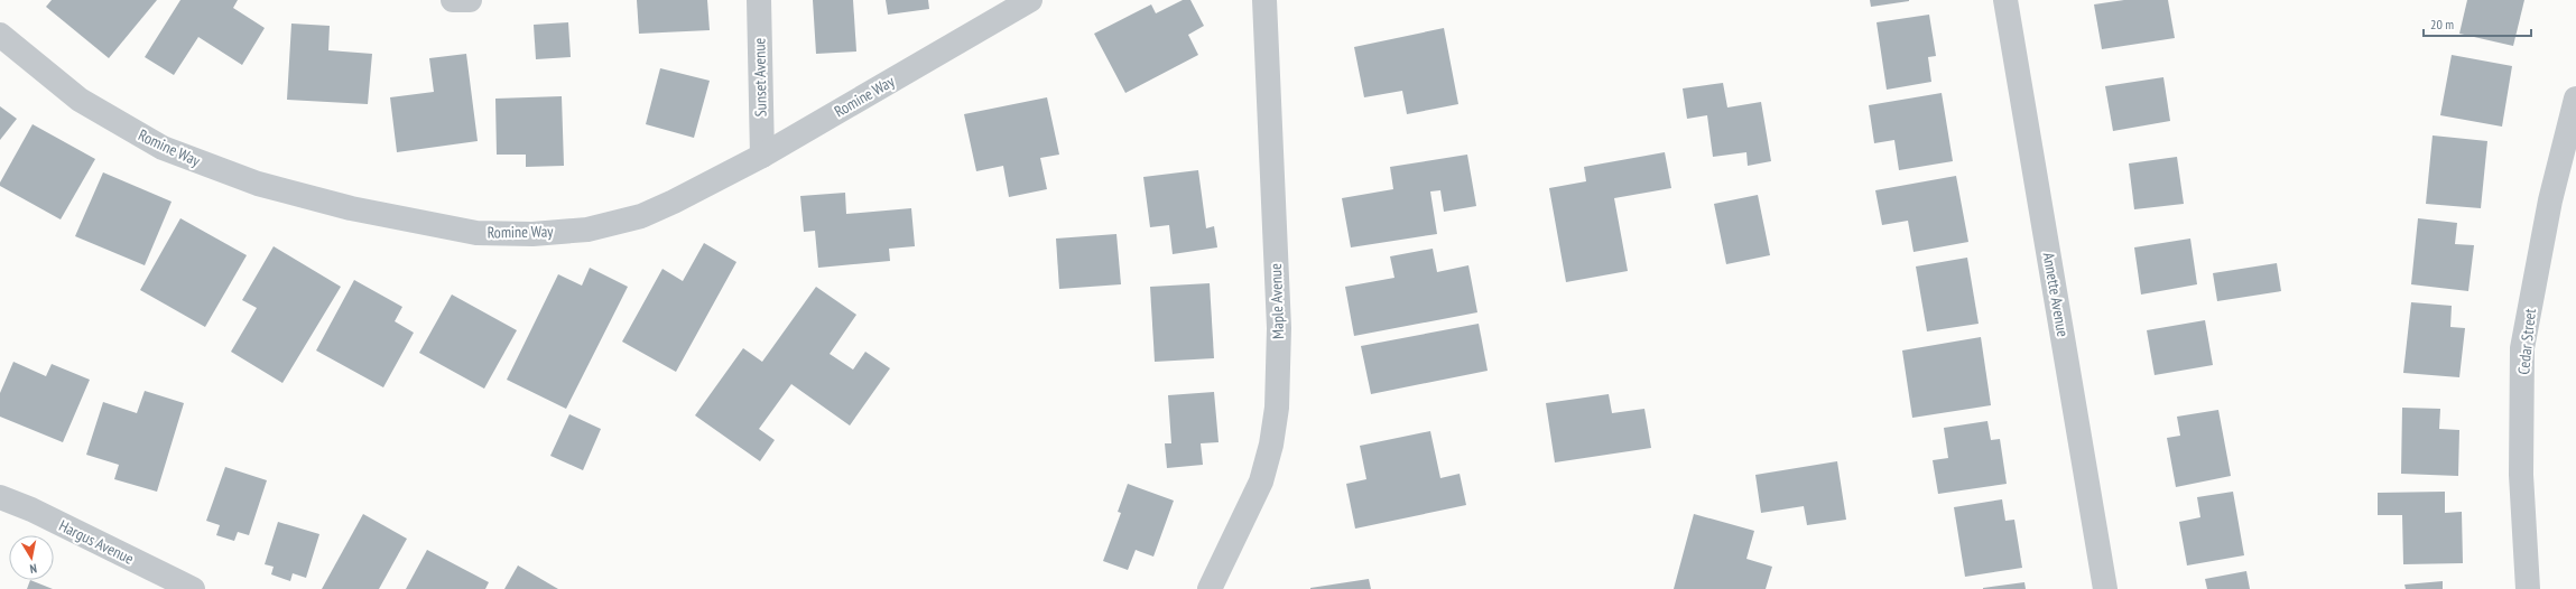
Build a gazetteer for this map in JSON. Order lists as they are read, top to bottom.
{
  "streets": {
    "street": [
      "Sunset Avenue",
      "Romine Way",
      "Annette Avenue",
      "Maple Avenue",
      "Cedar Street",
      "Hargus Avenue"
    ]
  },
  "crossings": [
    ["Sunset Avenue", "Romine Way"]
  ],
  "scale_bar": "20 m",
  "north": "bottom"
}
